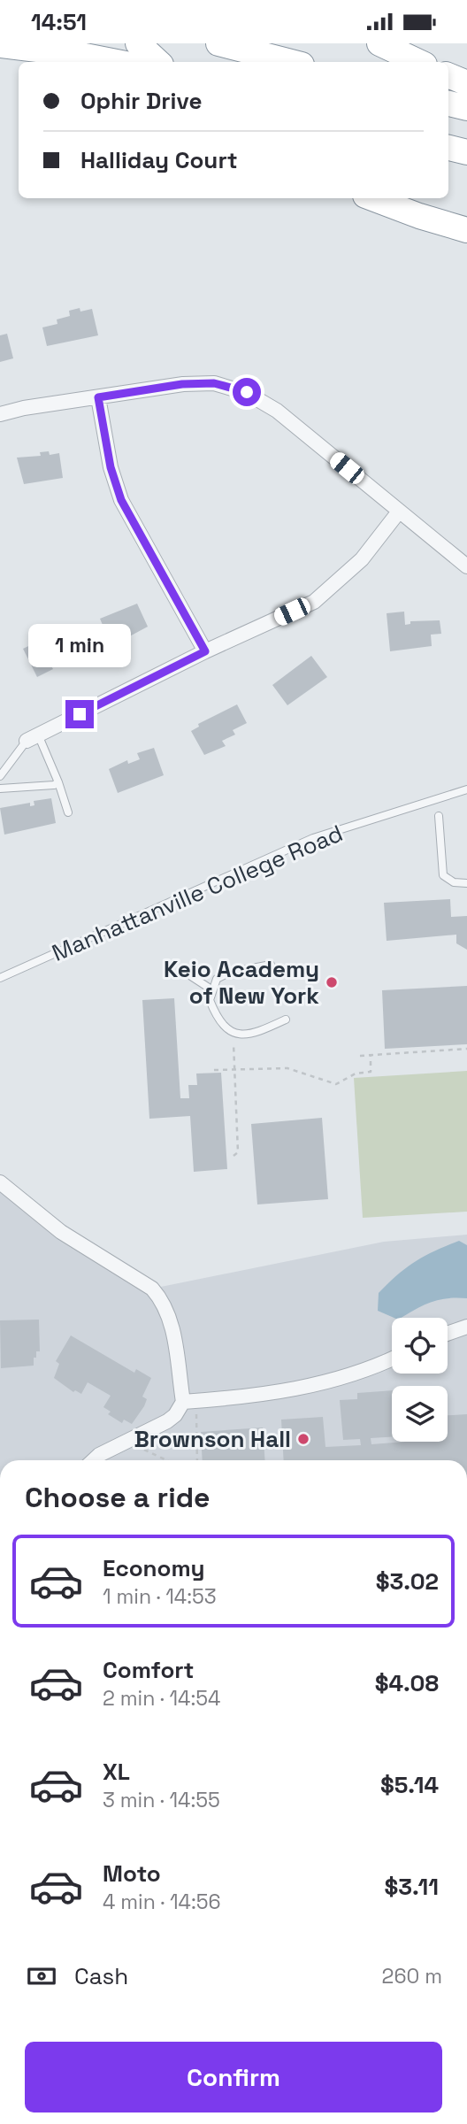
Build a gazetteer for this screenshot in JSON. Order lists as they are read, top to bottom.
{
  "streets": {
    "lane": ["Manhattanville College Road"]
  },
  "places": ["Keio Academy of New York", "Brownson Hall"],
  "page": {
    "status": "14:51",
    "banner": ["Ophir Drive", "Halliday Court"],
    "bubble": "1 min",
    "heading": "Choose a ride",
    "list": [
      {
        "name": "Economy",
        "note": "1 min · 14:53",
        "value": "$3.02"
      },
      {
        "name": "Comfort",
        "note": "2 min · 14:54",
        "value": "$4.08"
      },
      {
        "name": "XL",
        "note": "3 min · 14:55",
        "value": "$5.14"
      },
      {
        "name": "Moto",
        "note": "4 min · 14:56",
        "value": "$3.11"
      }
    ],
    "pay": ["Cash", "260 m"],
    "buttons": "Confirm"
  }
}
